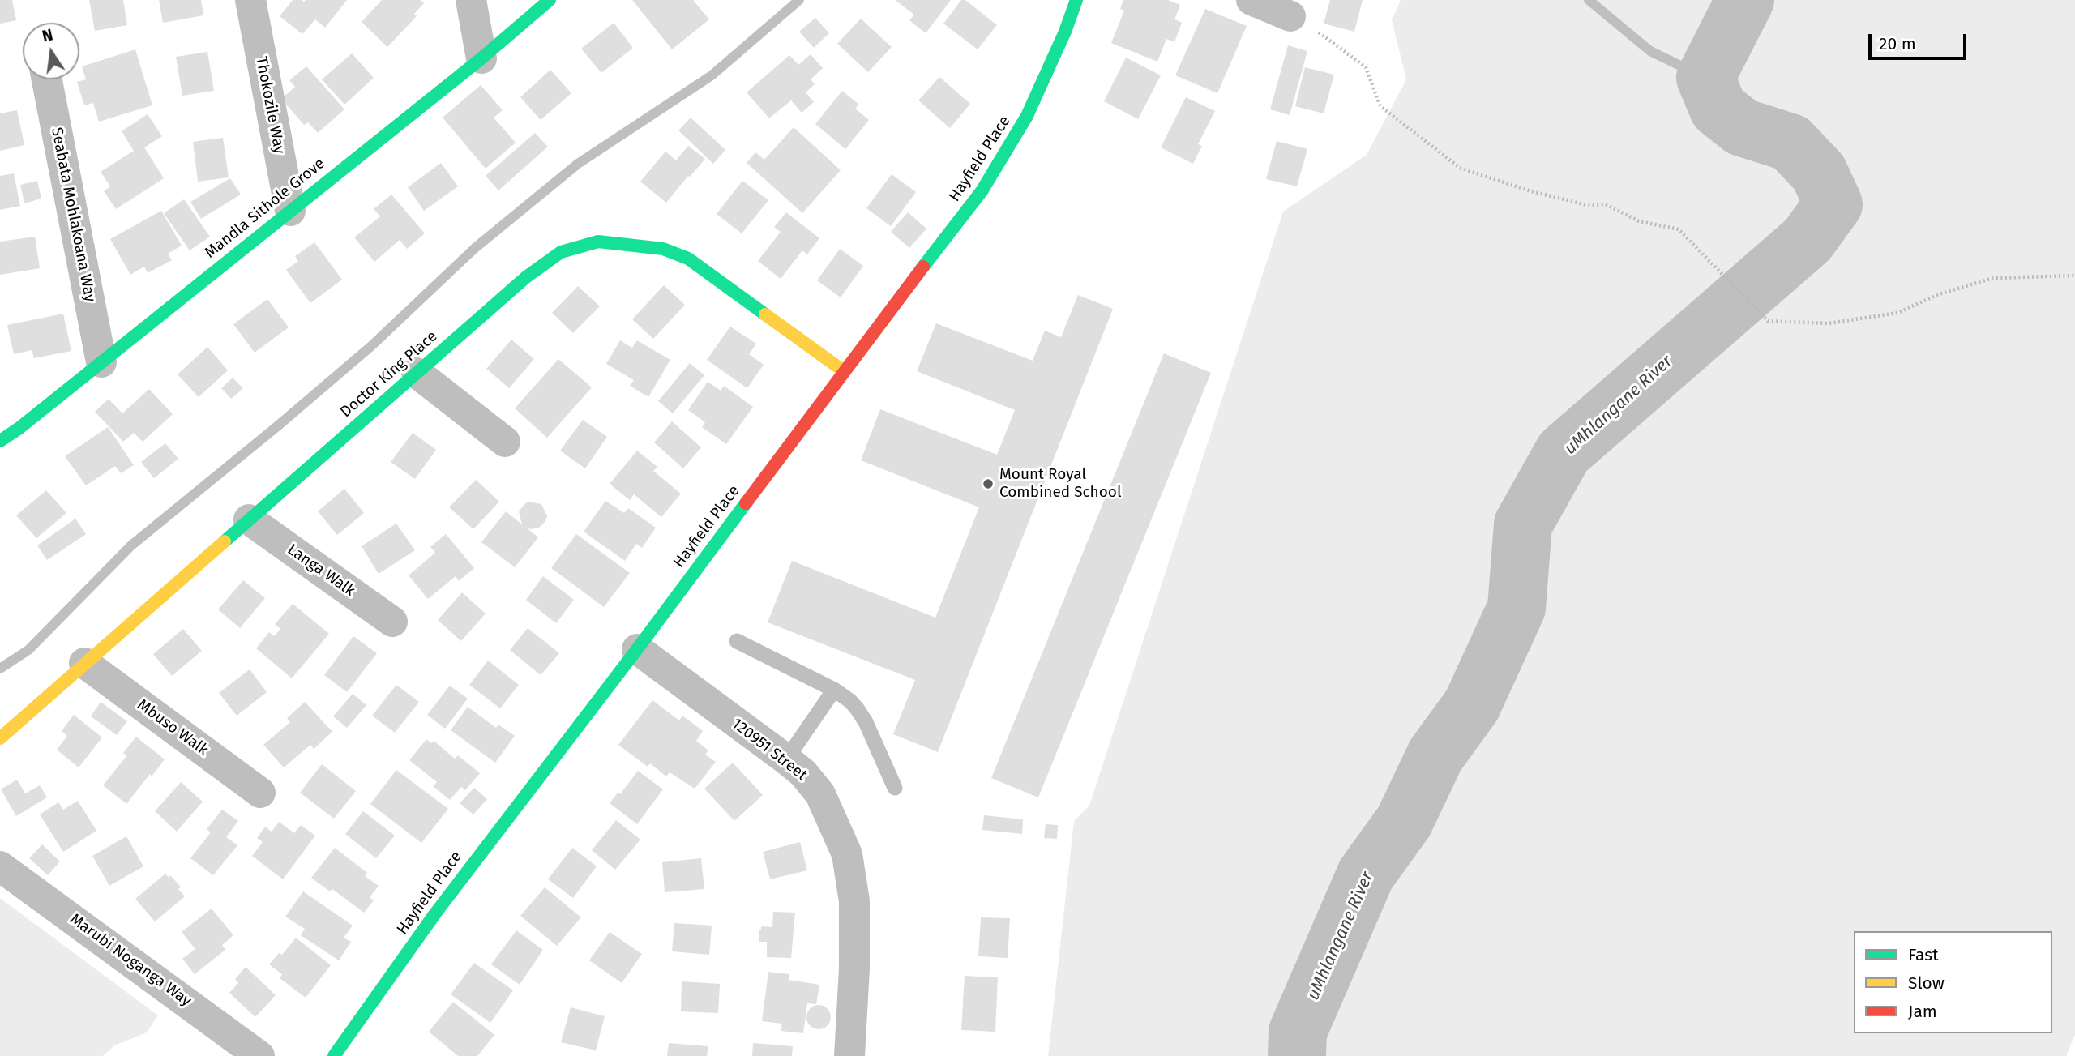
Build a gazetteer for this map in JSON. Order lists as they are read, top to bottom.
{
  "streets": {
    "street": [
      "Thokozile Way",
      "Hayfield Place",
      "Mandla Sithole Grove",
      "Seabata Mohlakoana Way",
      "Doctor King Place",
      "Langa Walk",
      "Mbuso Walk",
      "120951 Street",
      "Marubi Noganga Way"
    ]
  },
  "crossings": [
    ["Thokozile Way", "Mandla Sithole Grove"],
    ["Hayfield Place", "Doctor King Place"],
    ["Hayfield Place", "120951 Street"],
    ["Mandla Sithole Grove", "Seabata Mohlakoana Way"],
    ["Doctor King Place", "Langa Walk"],
    ["Doctor King Place", "Mbuso Walk"]
  ],
  "water": ["uMhlangane River"],
  "places": ["Mount Royal Combined School"],
  "legend": ["Fast", "Slow", "Jam"],
  "scale_bar": "20 m",
  "north": "top"
}
